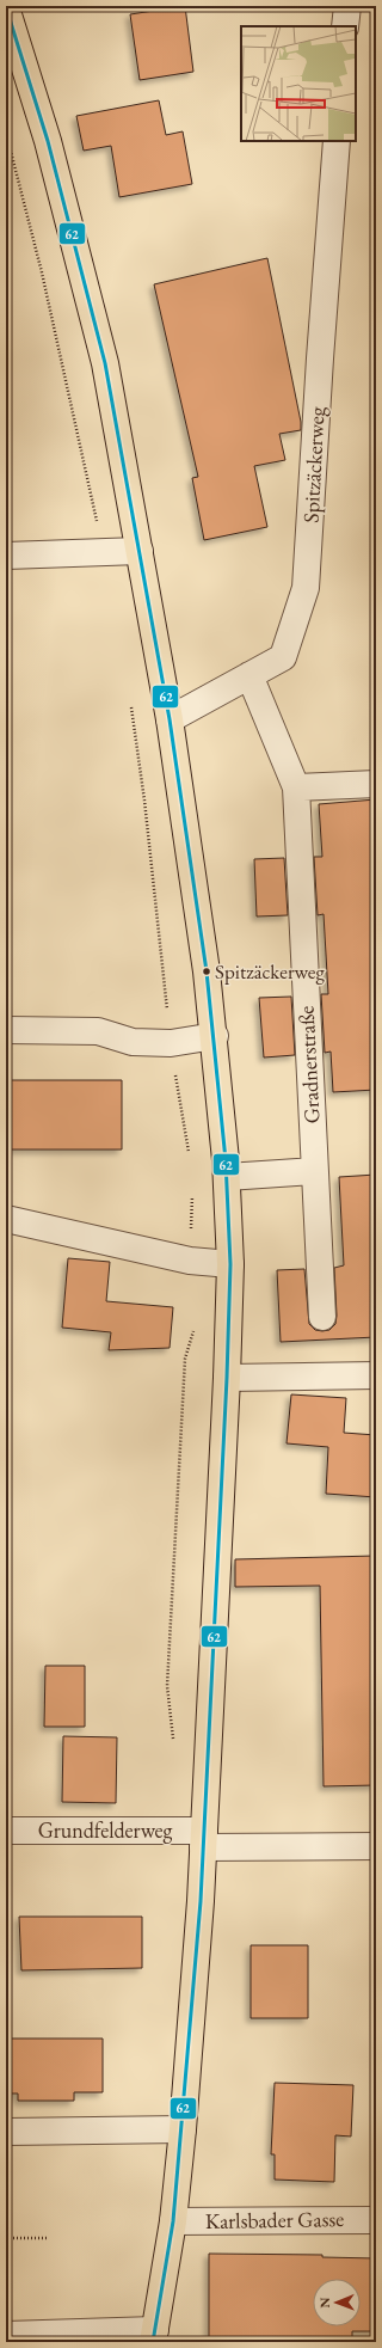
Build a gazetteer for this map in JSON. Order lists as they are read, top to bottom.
{
  "streets": {
    "street": [
      "Spitzäckerweg",
      "Gradnerstraße",
      "Grundfelderweg",
      "Karlsbader Gasse"
    ]
  },
  "crossings": [
    ["Spitzäckerweg", "Gradnerstraße"]
  ],
  "places": ["Spitzäckerweg"],
  "lines": ["transit line 62"],
  "north": "left"
}
